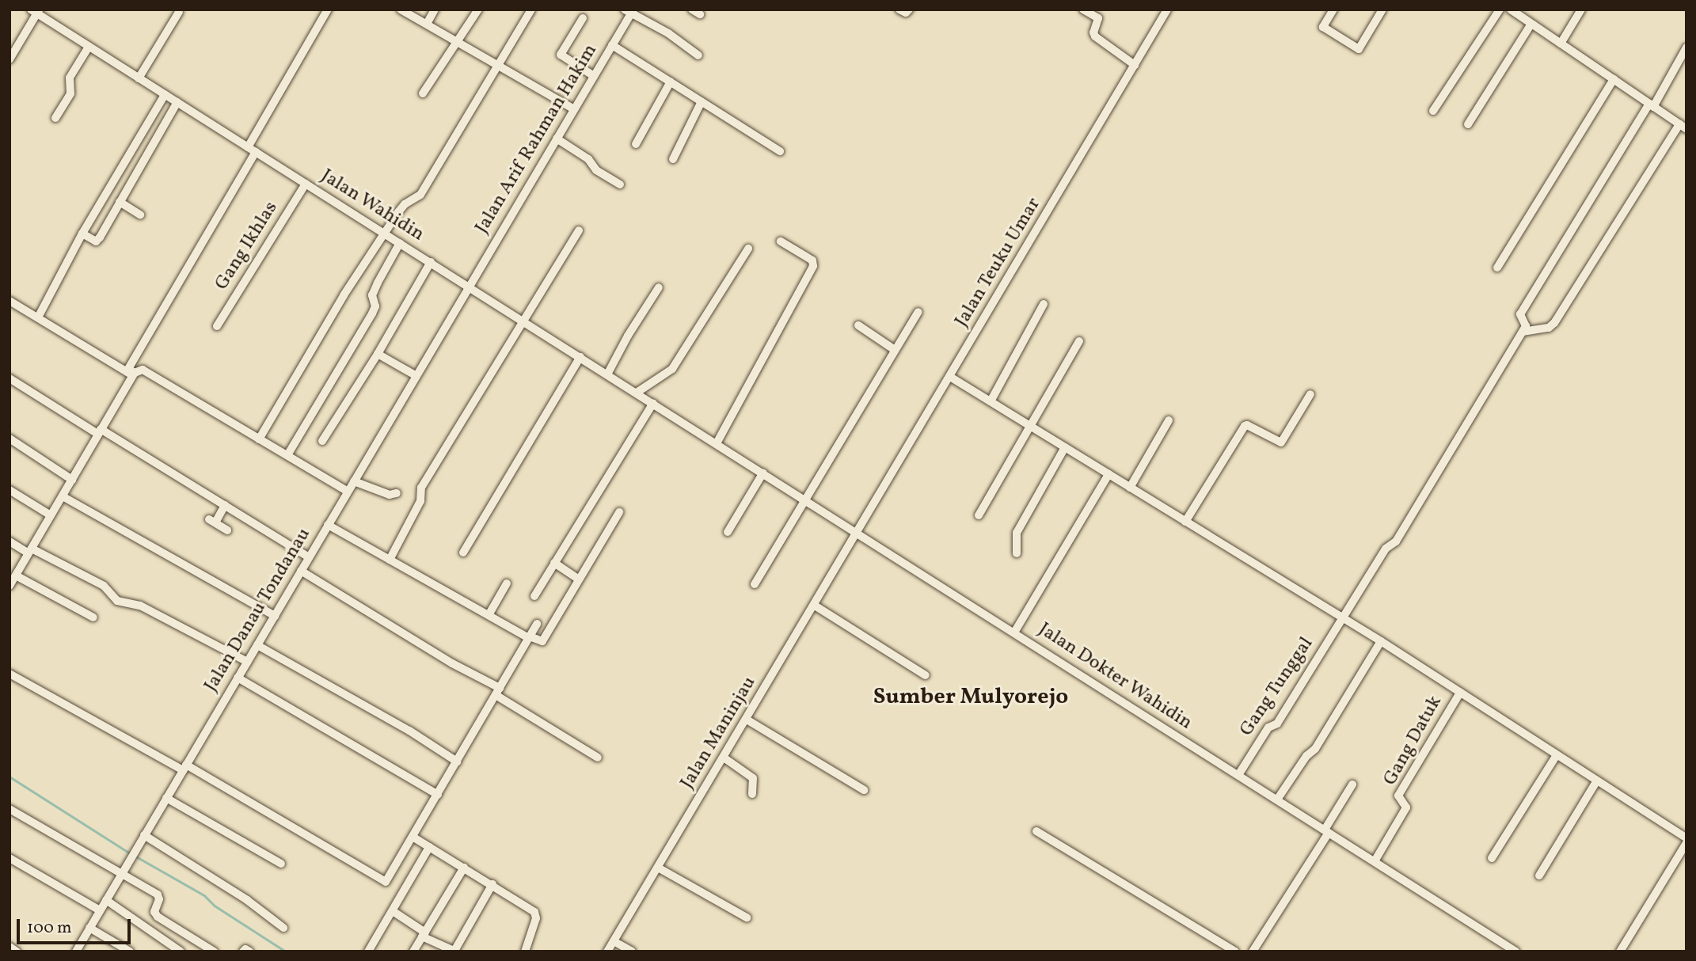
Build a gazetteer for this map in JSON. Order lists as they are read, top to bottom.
{
  "streets": {
    "street": [
      "Jalan Arif Rahman Hakim",
      "Jalan Wahidin",
      "Gang Ikhlas",
      "Jalan Teuku Umar",
      "Jalan Danau Tondanau",
      "Jalan Dokter Wahidin",
      "Gang Tunggal",
      "Jalan Maninjau",
      "Gang Datuk"
    ]
  },
  "crossings": [
    ["Jalan Arif Rahman Hakim", "Jalan Wahidin"],
    ["Jalan Arif Rahman Hakim", "Jalan Danau Tondanau"],
    ["Jalan Wahidin", "Gang Ikhlas"],
    ["Jalan Wahidin", "Jalan Danau Tondanau"],
    ["Jalan Wahidin", "Jalan Dokter Wahidin"],
    ["Jalan Teuku Umar", "Jalan Dokter Wahidin"],
    ["Jalan Teuku Umar", "Jalan Maninjau"],
    ["Jalan Dokter Wahidin", "Gang Tunggal"],
    ["Jalan Dokter Wahidin", "Jalan Maninjau"],
    ["Jalan Dokter Wahidin", "Gang Datuk"]
  ],
  "districts": ["Sumber Mulyorejo"],
  "scale_bar": "100 m"
}
